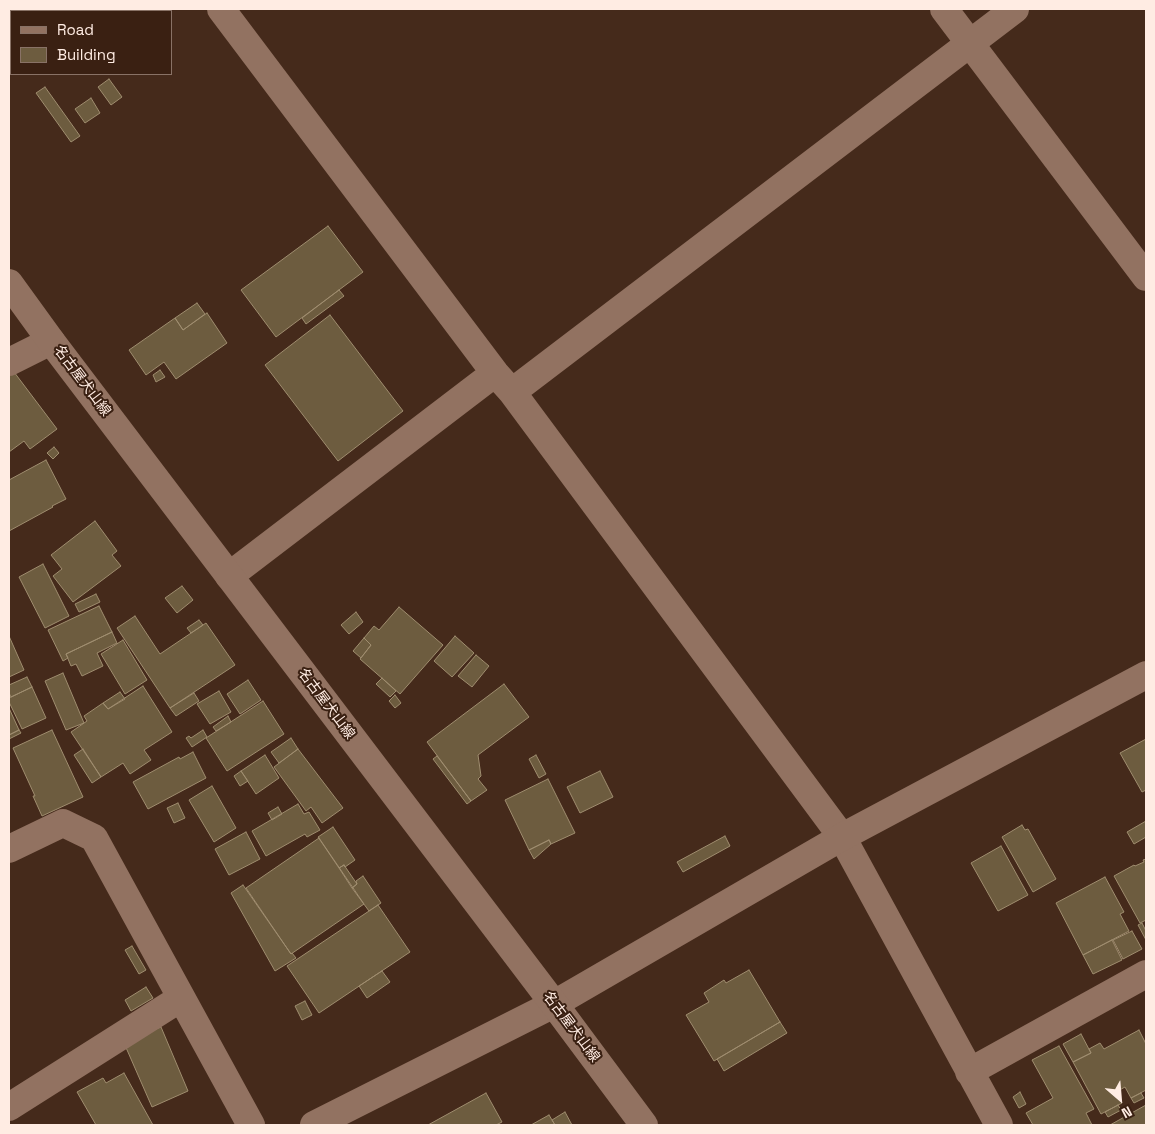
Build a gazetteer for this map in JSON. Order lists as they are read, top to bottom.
{
  "streets": {
    "street": ["名古屋犬山線"]
  },
  "legend": ["Road", "Building"],
  "north": "bottom right"
}
